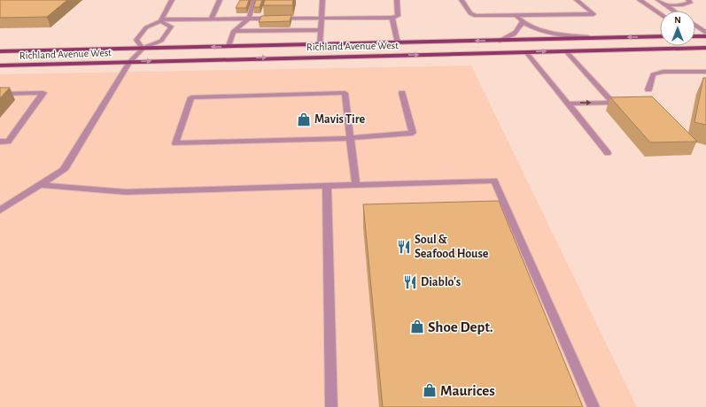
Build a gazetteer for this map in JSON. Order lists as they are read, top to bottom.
{
  "streets": {
    "main road": ["Richland Avenue West"]
  },
  "places": {
    "shop": ["Mavis Tire", "Shoe Dept.", "Maurices"],
    "restaurant": ["Soul & Seafood House", "Diablo's"]
  },
  "north": "top"
}
